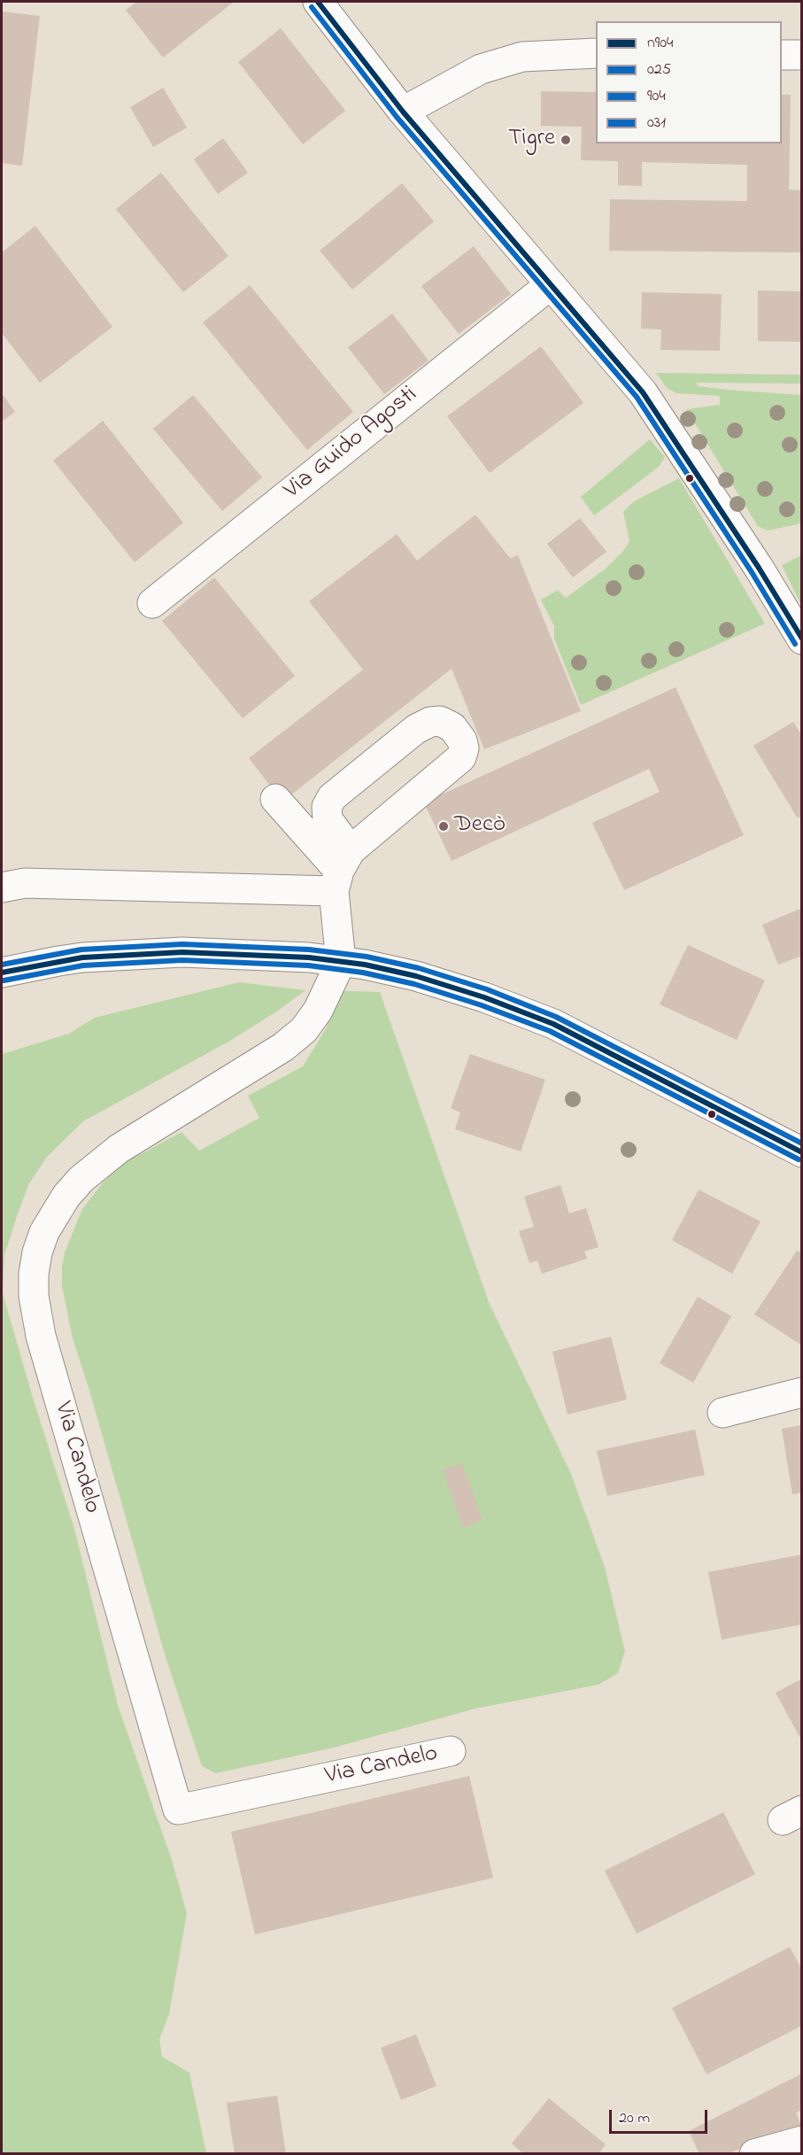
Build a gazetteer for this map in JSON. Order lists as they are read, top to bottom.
{
  "streets": {
    "street": ["Via Guido Agosti", "Via Candelo"]
  },
  "places": ["Tigre", "Decò"],
  "lines": [
    "transit line n904",
    "transit line 904",
    "transit line 031",
    "transit line 025"
  ],
  "legend": [
    "n904",
    "025",
    "904",
    "031"
  ],
  "scale_bar": "20 m"
}
